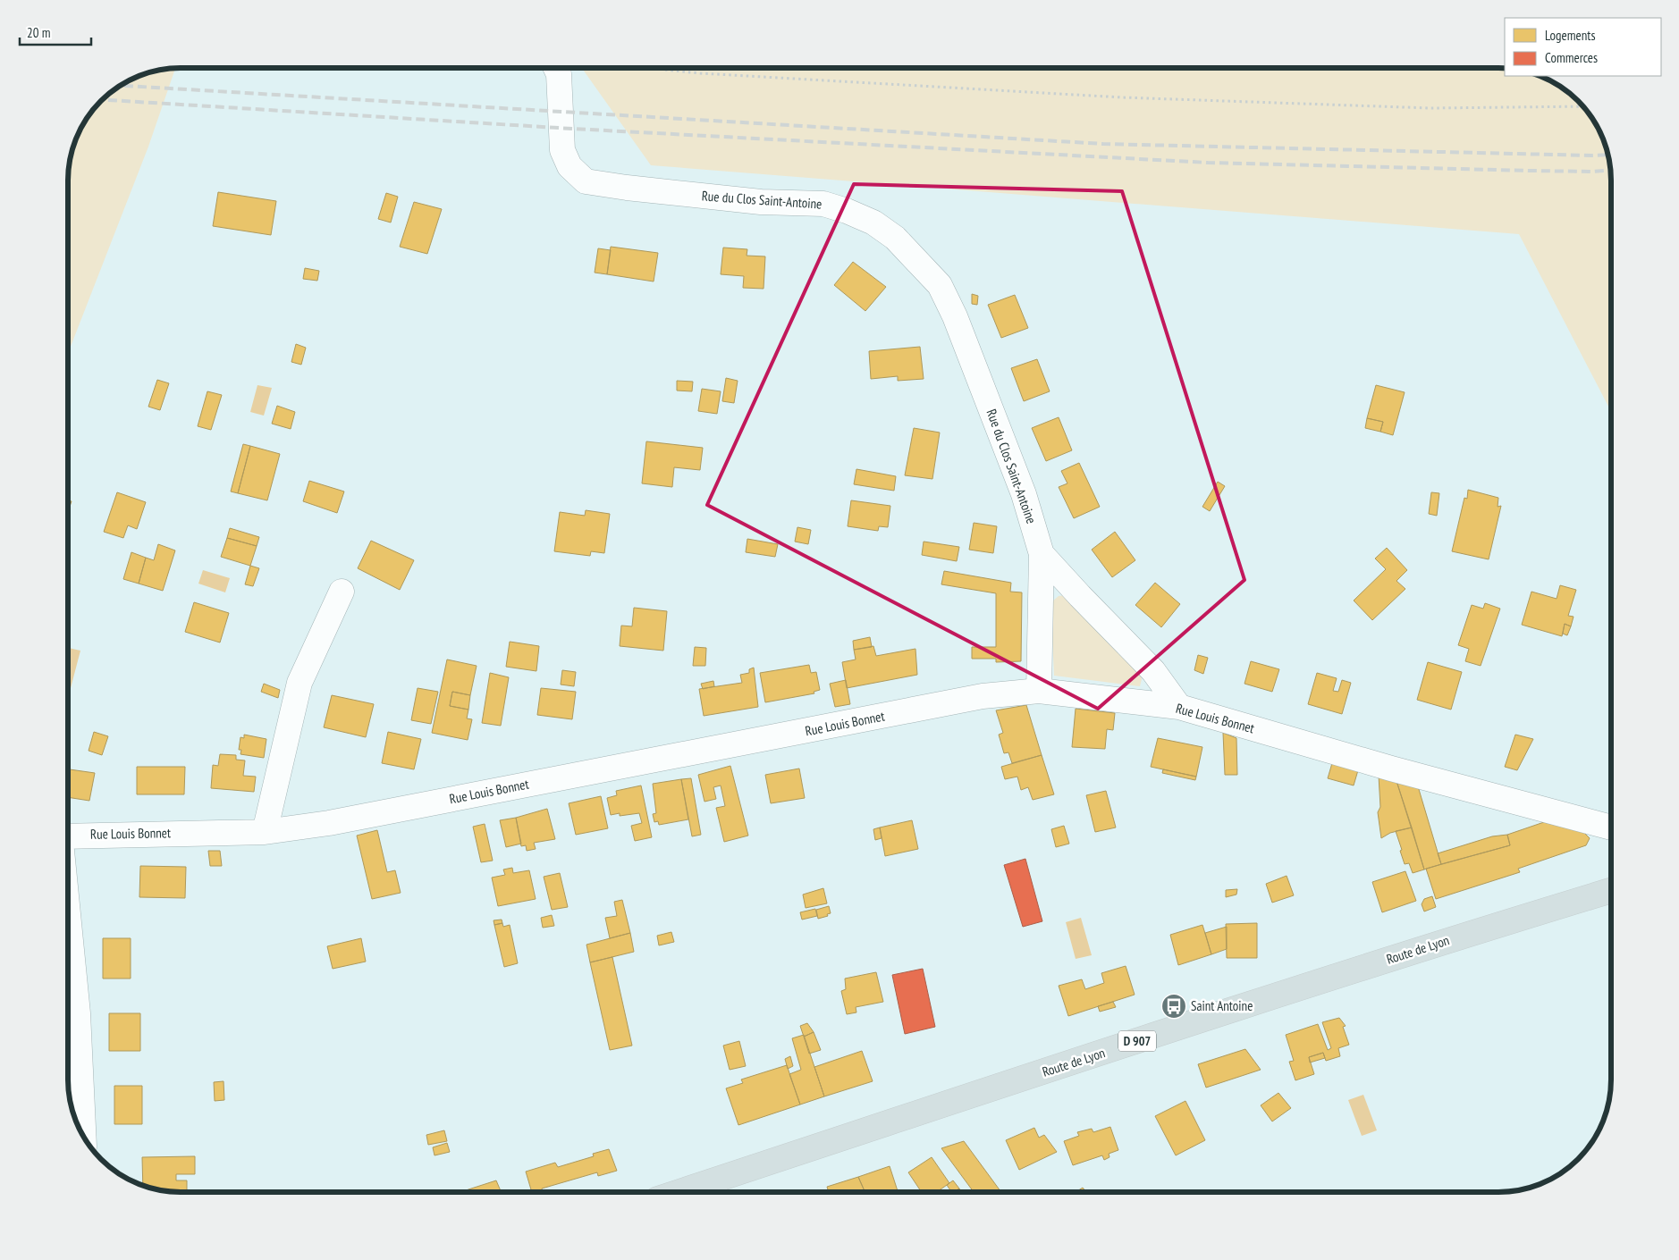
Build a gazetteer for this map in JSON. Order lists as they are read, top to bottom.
{
  "streets": {
    "main road": ["Route de Lyon", "D 907"],
    "street": ["Rue du Clos Saint-Antoine", "Rue Louis Bonnet"]
  },
  "crossings": [
    ["Rue du Clos Saint-Antoine", "Rue Louis Bonnet"]
  ],
  "places": {
    "bus stop": ["Saint Antoine"]
  },
  "legend": ["Logements", "Commerces"],
  "scale_bar": "20 m"
}
